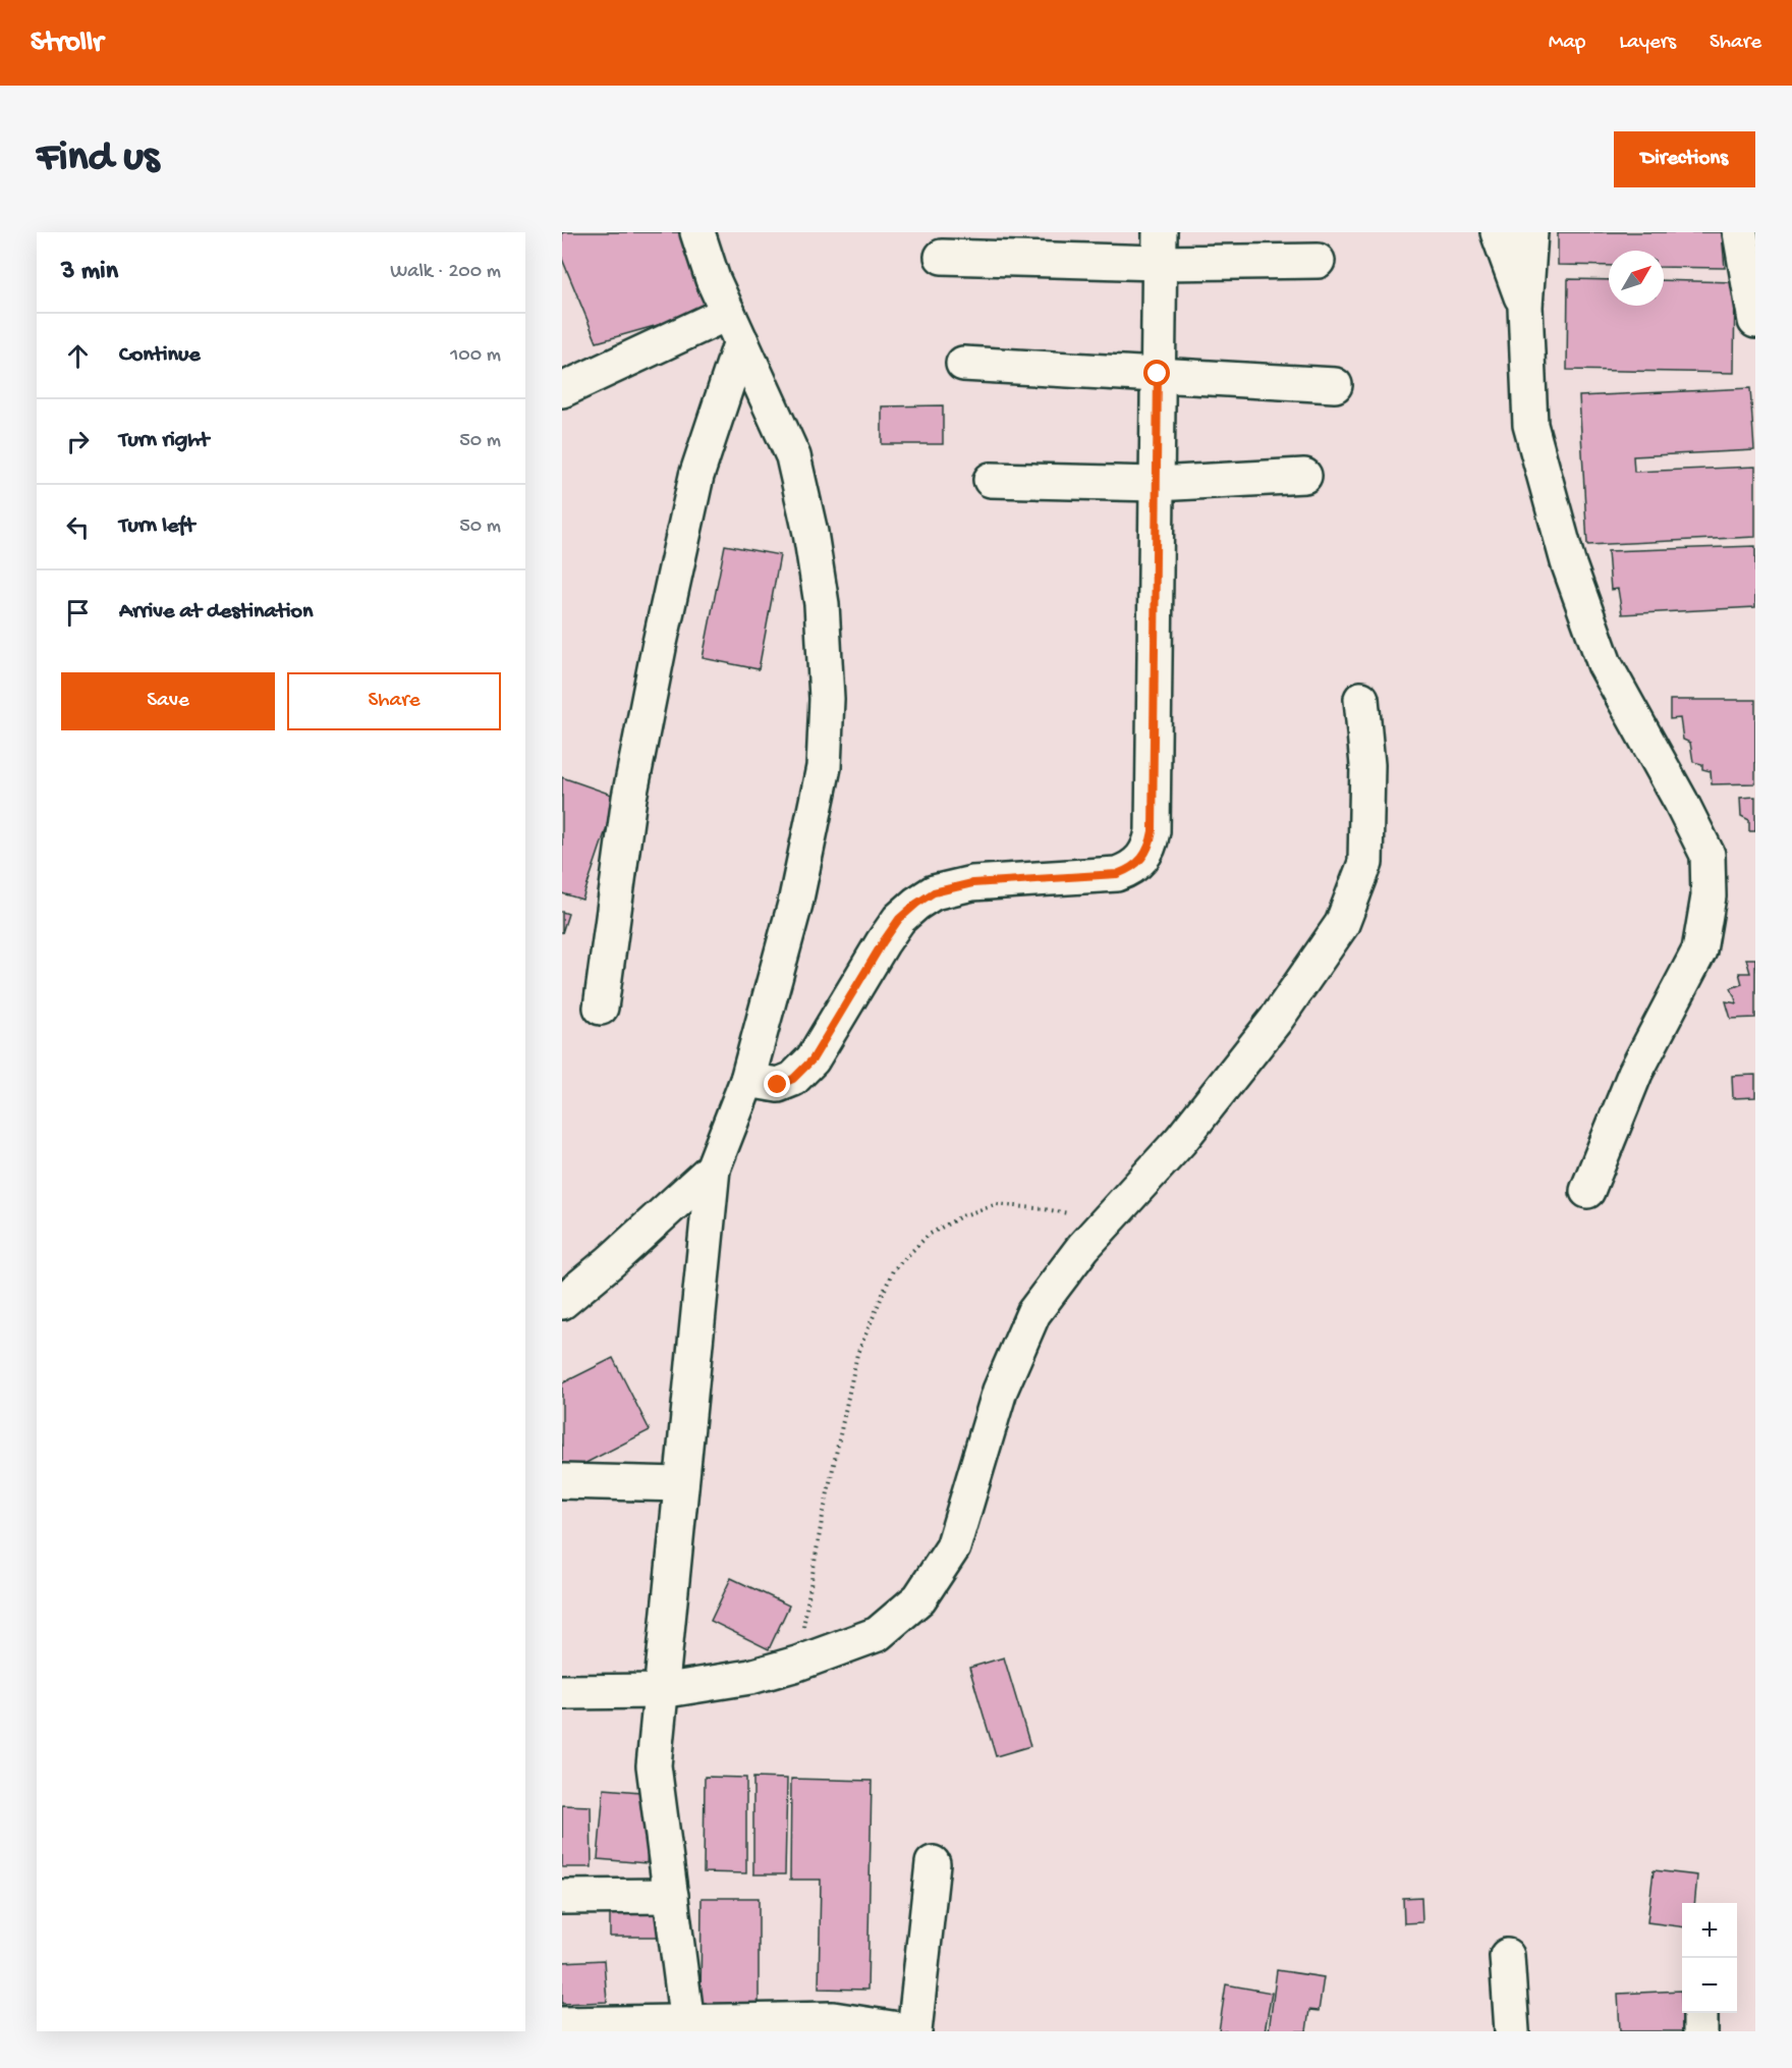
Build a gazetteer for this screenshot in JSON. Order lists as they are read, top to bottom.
{
  "north": "top right",
  "page": {
    "header": "Strollr",
    "nav": ["Map", "Layers", "Share"],
    "buttons": [
      "Directions",
      ["Save", "Share"]
    ],
    "title": "Find us",
    "heading": ["3 min", "Walk · 200 m"],
    "list": [
      ["Continue", "100 m"],
      ["Turn right", "50 m"],
      ["Turn left", "50 m"],
      "Arrive at destination"
    ],
    "map_buttons": ["+", "−"]
  }
}
